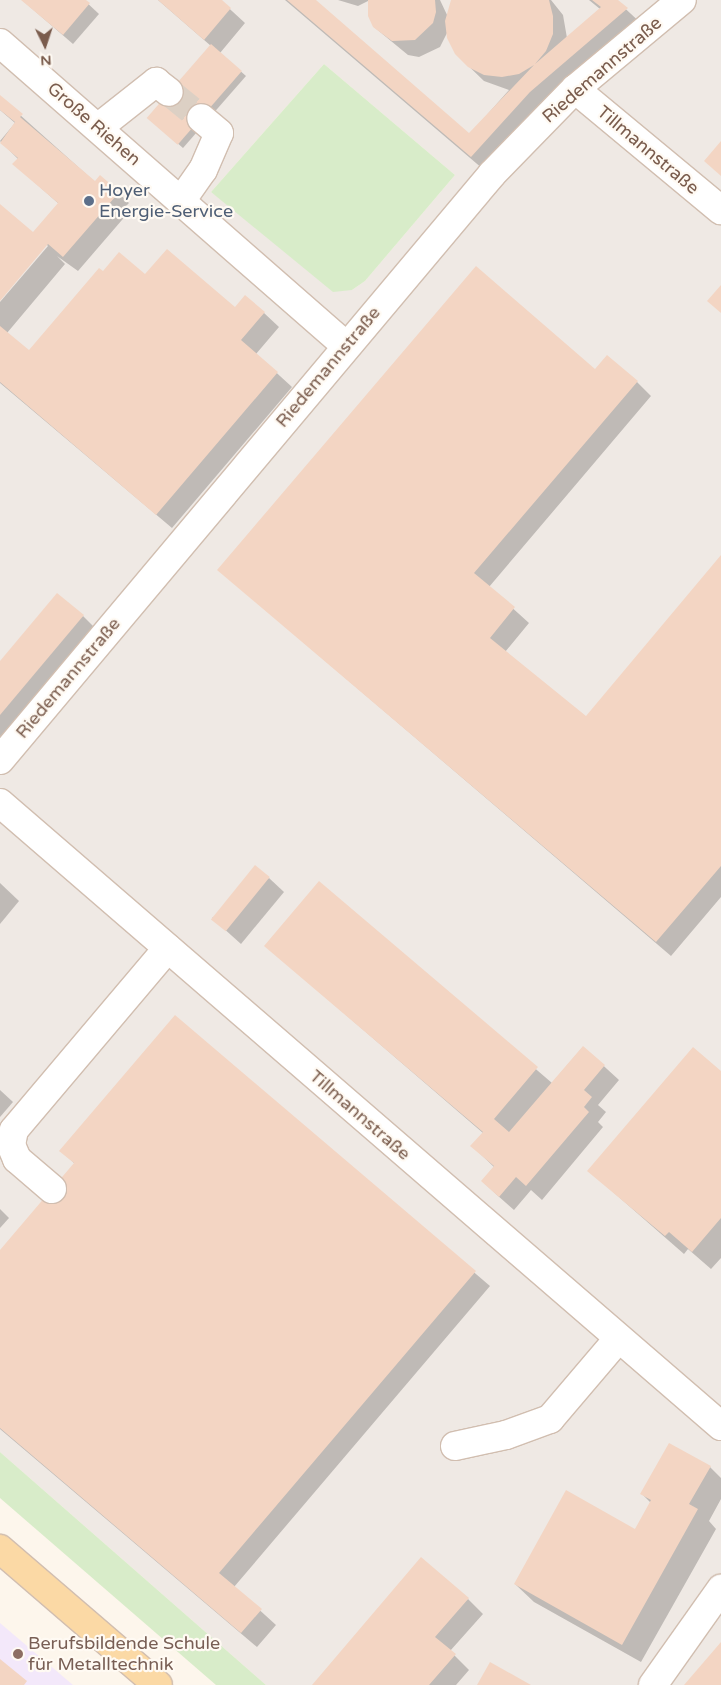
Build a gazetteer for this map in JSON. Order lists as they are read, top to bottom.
{
  "streets": {
    "street": ["Riedemannstraße", "Große Riehen", "Tillmannstraße"]
  },
  "crossings": [
    ["Riedemannstraße", "Große Riehen"],
    ["Riedemannstraße", "Tillmannstraße"]
  ],
  "places": ["Hoyer Energie-Service", "Berufsbildende Schule für Metalltechnik"],
  "north": "bottom"
}
